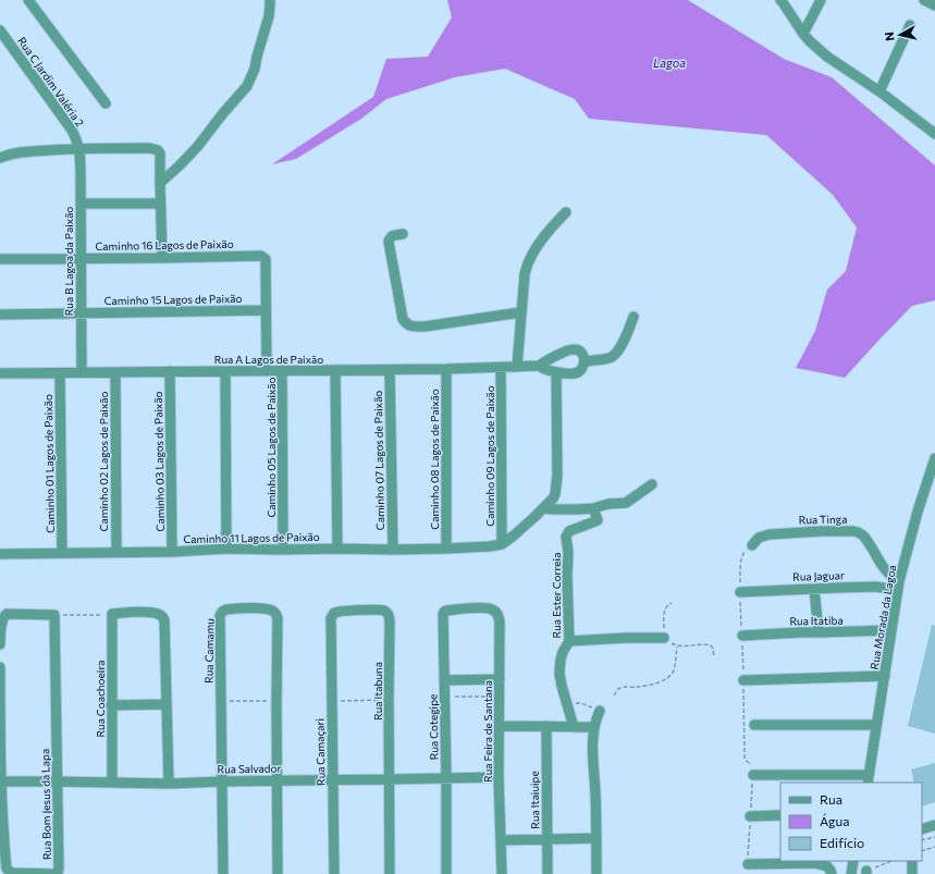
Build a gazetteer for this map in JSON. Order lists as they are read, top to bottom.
{
  "streets": {
    "street": [
      "Rua C Jardim Valéria 2",
      "Caminho 16 Lagos de Paixão",
      "Rua B Lagoa da Paixão",
      "Caminho 15 Lagos de Paixão",
      "Rua A Lagos de Paixão",
      "Caminho 05 Lagos de Paixão",
      "Caminho 09 Lagos de Paixão",
      "Caminho 08 Lagos de Paixão",
      "Caminho 07 Lagos de Paixão",
      "Caminho 02 Lagos de Paixão",
      "Caminho 03 Lagos de Paixão",
      "Caminho 01 Lagos de Paixão",
      "Rua Tinga",
      "Caminho 11 Lagos de Paixão",
      "Rua Jaguar",
      "Rua Ester Correia",
      "Rua Morada da Lagoa",
      "Rua Itatiba",
      "Rua Camamu",
      "Rua Itabuna",
      "Rua Coachoeira",
      "Rua Cotegipe",
      "Rua Feira de Santana",
      "Rua Camaçari",
      "Rua Salvador",
      "Rua Itaiuipe",
      "Rua Bom Jesus da Lapa"
    ]
  },
  "crossings": [
    ["Rua C Jardim Valéria 2", "Rua B Lagoa da Paixão"],
    ["Caminho 16 Lagos de Paixão", "Rua B Lagoa da Paixão"],
    ["Caminho 16 Lagos de Paixão", "Caminho 15 Lagos de Paixão"],
    ["Rua B Lagoa da Paixão", "Caminho 15 Lagos de Paixão"],
    ["Rua B Lagoa da Paixão", "Rua A Lagos de Paixão"],
    ["Rua A Lagos de Paixão", "Caminho 05 Lagos de Paixão"],
    ["Rua A Lagos de Paixão", "Caminho 09 Lagos de Paixão"],
    ["Rua A Lagos de Paixão", "Caminho 08 Lagos de Paixão"],
    ["Rua A Lagos de Paixão", "Caminho 07 Lagos de Paixão"],
    ["Rua A Lagos de Paixão", "Caminho 02 Lagos de Paixão"],
    ["Rua A Lagos de Paixão", "Caminho 03 Lagos de Paixão"],
    ["Rua A Lagos de Paixão", "Caminho 01 Lagos de Paixão"],
    ["Caminho 05 Lagos de Paixão", "Caminho 11 Lagos de Paixão"],
    ["Caminho 09 Lagos de Paixão", "Caminho 11 Lagos de Paixão"],
    ["Caminho 08 Lagos de Paixão", "Caminho 11 Lagos de Paixão"],
    ["Caminho 07 Lagos de Paixão", "Caminho 11 Lagos de Paixão"],
    ["Caminho 02 Lagos de Paixão", "Caminho 11 Lagos de Paixão"],
    ["Caminho 03 Lagos de Paixão", "Caminho 11 Lagos de Paixão"],
    ["Caminho 01 Lagos de Paixão", "Caminho 11 Lagos de Paixão"],
    ["Rua Tinga", "Rua Jaguar"],
    ["Rua Tinga", "Rua Morada da Lagoa"],
    ["Rua Jaguar", "Rua Morada da Lagoa"],
    ["Rua Morada da Lagoa", "Rua Itatiba"],
    ["Rua Camamu", "Rua Salvador"],
    ["Rua Itabuna", "Rua Camaçari"],
    ["Rua Itabuna", "Rua Salvador"],
    ["Rua Coachoeira", "Rua Salvador"],
    ["Rua Cotegipe", "Rua Feira de Santana"],
    ["Rua Cotegipe", "Rua Salvador"],
    ["Rua Feira de Santana", "Rua Salvador"],
    ["Rua Camaçari", "Rua Salvador"],
    ["Rua Salvador", "Rua Bom Jesus da Lapa"]
  ],
  "water": ["Lagoa"],
  "legend": ["Rua", "Água", "Edifício"],
  "north": "left"
}
